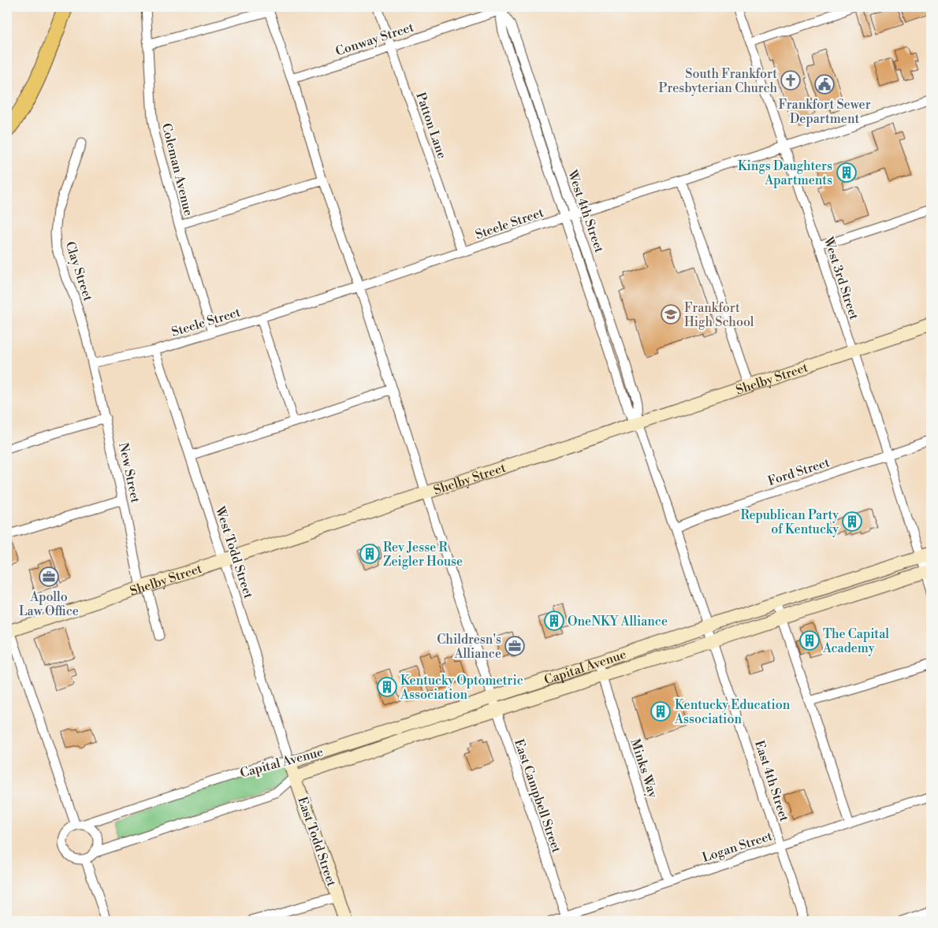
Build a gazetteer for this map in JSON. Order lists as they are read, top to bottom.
{
  "streets": {
    "main road": ["Shelby Street", "Capital Avenue", "East Todd Street"],
    "street": [
      "Conway Street",
      "Patton Lane",
      "Coleman Avenue",
      "West 4th Street",
      "Steele Street",
      "Clay Street",
      "West 3rd Street",
      "Ford Street",
      "New Street",
      "West Todd Street",
      "Minks Way",
      "East 4th Street",
      "East Campbell Street",
      "Logan Street"
    ]
  },
  "crossings": [
    ["Conway Street", "Patton Lane"],
    ["Conway Street", "West 4th Street"],
    ["Conway Street", "East Campbell Street"],
    ["Patton Lane", "Steele Street"],
    ["Coleman Avenue", "Steele Street"],
    ["West 4th Street", "Steele Street"],
    ["West 4th Street", "Shelby Street"],
    ["West 4th Street", "Ford Street"],
    ["West 4th Street", "Capital Avenue"],
    ["West 4th Street", "East 4th Street"],
    ["Steele Street", "Clay Street"],
    ["Steele Street", "West 3rd Street"],
    ["Steele Street", "New Street"],
    ["Steele Street", "West Todd Street"],
    ["Steele Street", "East Campbell Street"],
    ["Clay Street", "New Street"],
    ["West 3rd Street", "Shelby Street"],
    ["West 3rd Street", "Ford Street"],
    ["West 3rd Street", "Capital Avenue"],
    ["Shelby Street", "New Street"],
    ["Shelby Street", "West Todd Street"],
    ["Shelby Street", "East Campbell Street"],
    ["West Todd Street", "Capital Avenue"],
    ["West Todd Street", "East Todd Street"],
    ["Capital Avenue", "Minks Way"],
    ["Capital Avenue", "East 4th Street"],
    ["Capital Avenue", "East Campbell Street"],
    ["Capital Avenue", "East Todd Street"],
    ["Minks Way", "Logan Street"],
    ["East 4th Street", "Logan Street"],
    ["East Campbell Street", "Logan Street"]
  ],
  "places": {
    "church": ["South Frankfort Presbyterian Church"],
    "public building": ["Frankfort Sewer Department"],
    "building": [
      "Kings Daughters Apartments",
      "Republican Party of Kentucky",
      "Rev Jesse R Zeigler House",
      "OneNKY Alliance",
      "The Capital Academy",
      "Kentucky Optometric Association",
      "Kentucky Education Association"
    ],
    "school or university": ["Frankfort High School"],
    "office": ["Apollo Law Office", "Childresn's Alliance"]
  }
}
